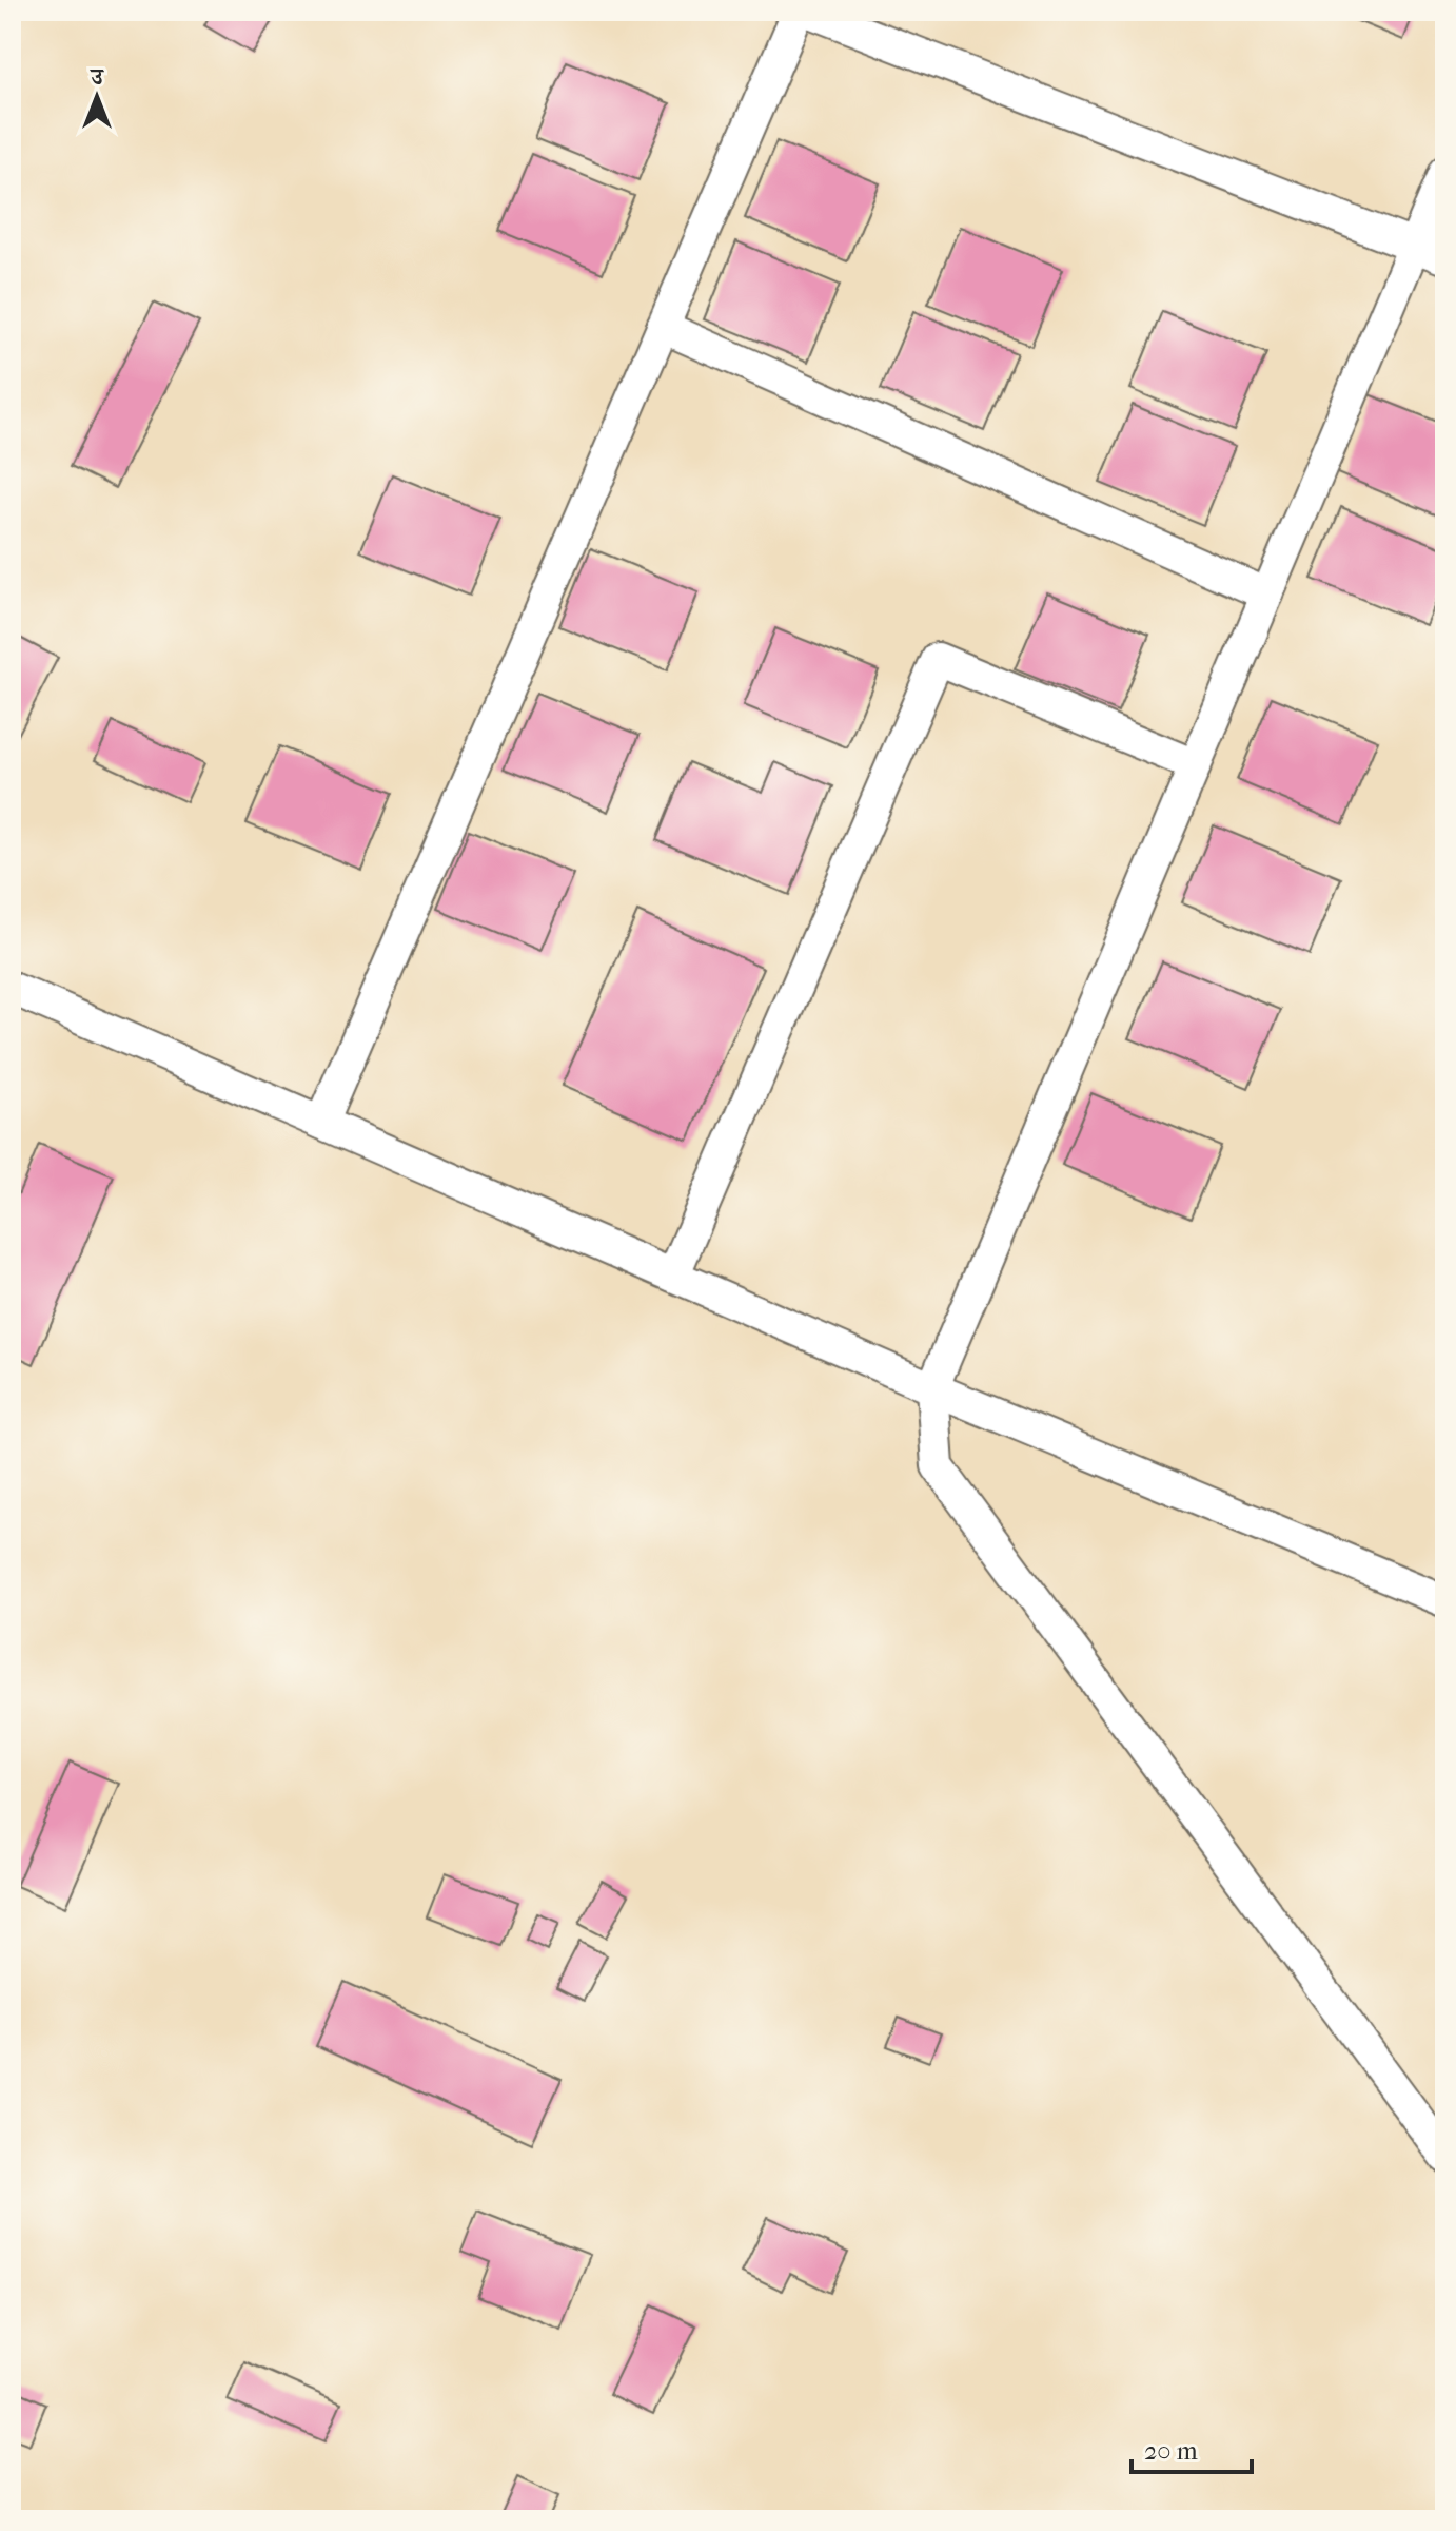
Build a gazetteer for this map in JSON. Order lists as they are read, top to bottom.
{
  "scale_bar": "20 m",
  "north": "top"
}
